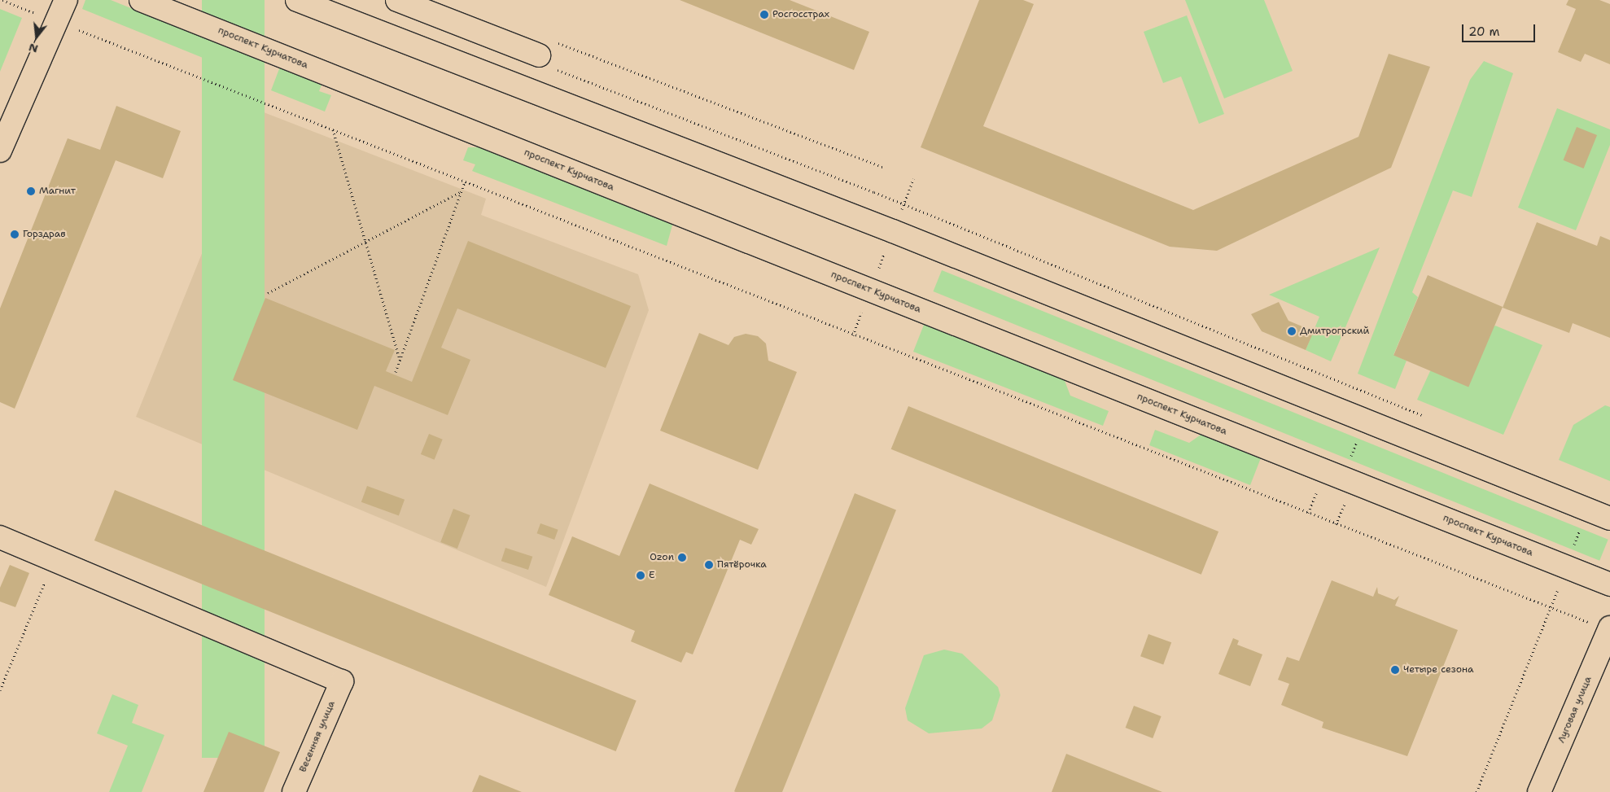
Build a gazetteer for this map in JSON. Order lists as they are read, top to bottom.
{
  "streets": {
    "street": ["проспект Курчатова", "Луговая улица", "Весенняя улица"]
  },
  "places": [
    "Росгосстрах",
    "Магнит",
    "Горздрав",
    "Дмитрогрский",
    "Ozon",
    "Пятёрочка",
    "Е",
    "Четыре сезона"
  ],
  "scale_bar": "20 m",
  "north": "bottom"
}
